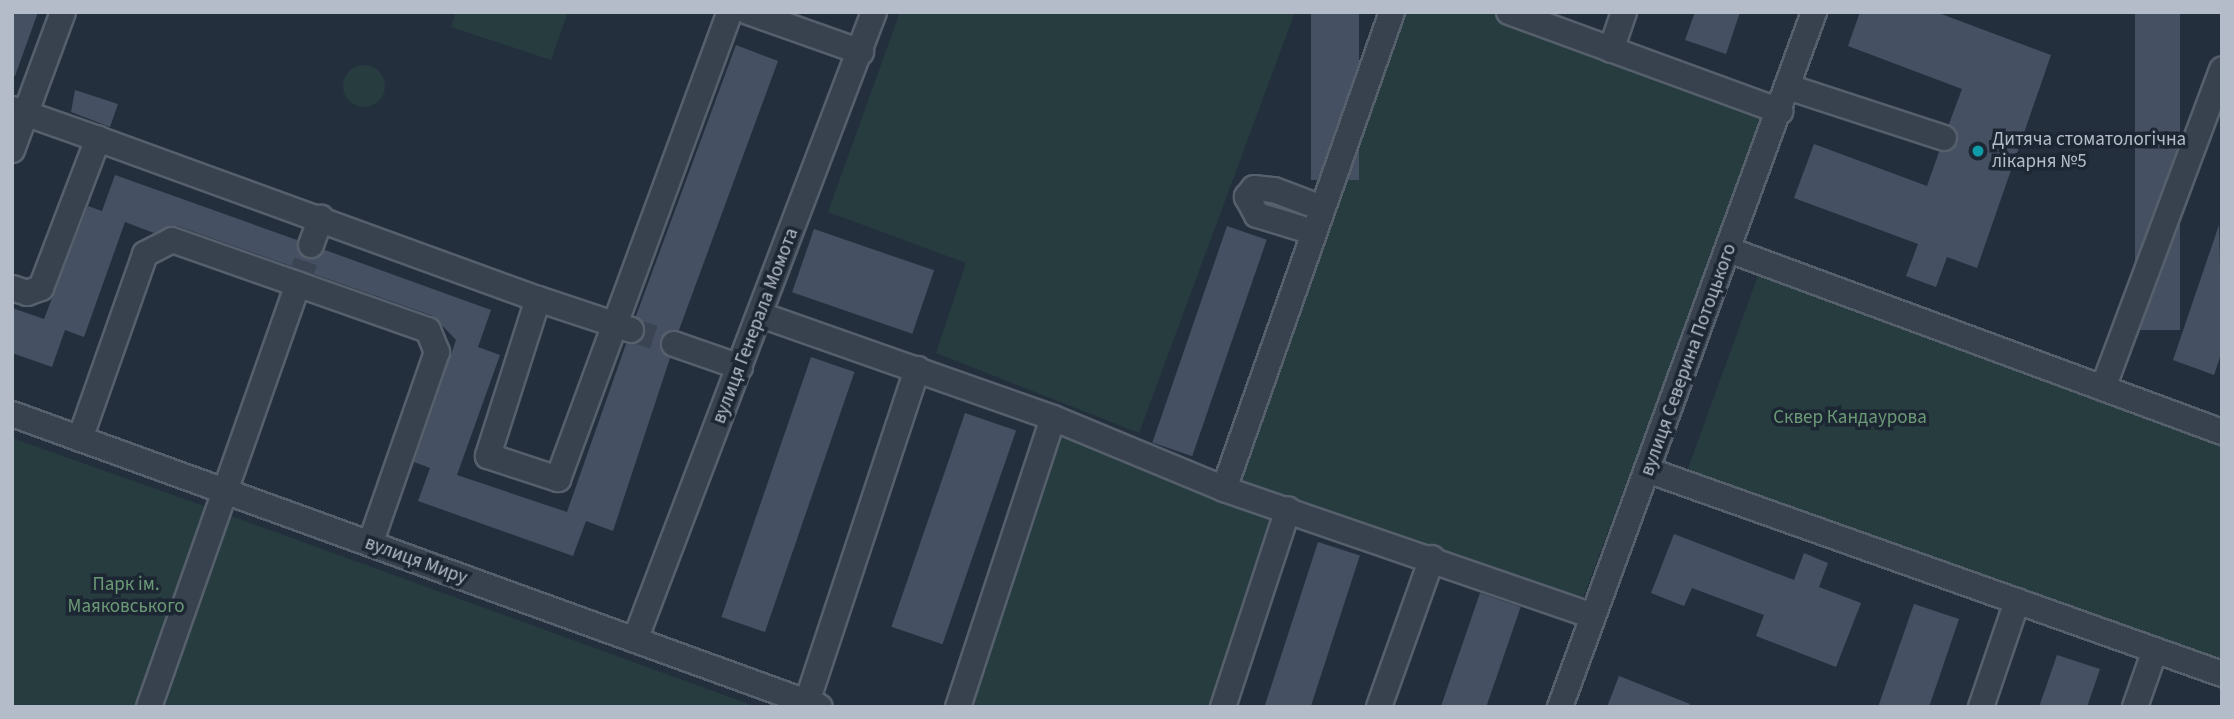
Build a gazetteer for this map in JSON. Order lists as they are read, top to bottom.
{
  "streets": {
    "street": ["вулиця Генерала Момота", "вулиця Северина Потоцького", "вулиця Миру"]
  },
  "crossings": [
    ["вулиця Генерала Момота", "вулиця Миру"]
  ],
  "parks": ["Сквер Кандаурова", "Парк ім. Маяковського"],
  "places": ["Дитяча стоматологiчна лiкарня №5"]
}
